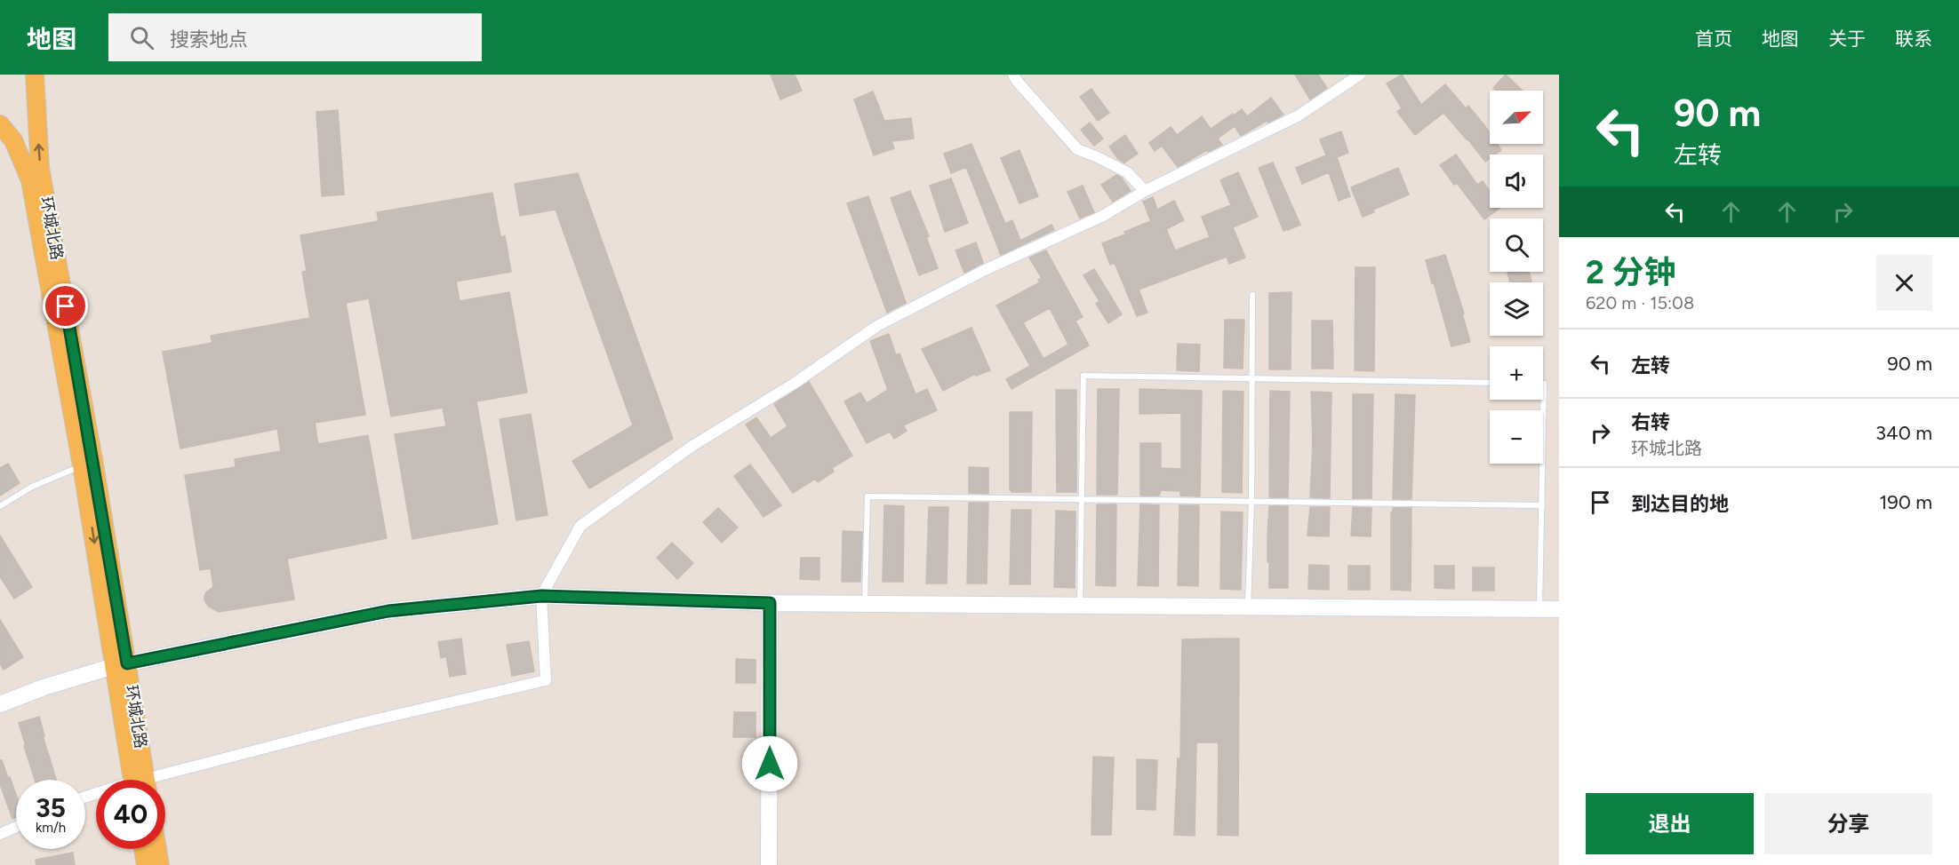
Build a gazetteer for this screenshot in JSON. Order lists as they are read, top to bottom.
{
  "streets": {
    "main road": ["环城北路"]
  },
  "north": "top right",
  "page": {
    "header": "地图",
    "search": "搜索地点",
    "nav": [
      "首页",
      "地图",
      "关于",
      "联系"
    ],
    "turn": ["90 m", "左转"],
    "map_buttons": ["+", "−"],
    "heading": ["2 分钟", "620 m · 15:08"],
    "list": [
      {
        "name": "左转",
        "value": "90 m"
      },
      {
        "name": "右转",
        "note": "环城北路",
        "value": "340 m"
      },
      {
        "name": "到达目的地",
        "value": "190 m"
      }
    ],
    "speed": "35 km/h",
    "limit": "40",
    "buttons": ["退出", "分享"]
  }
}
